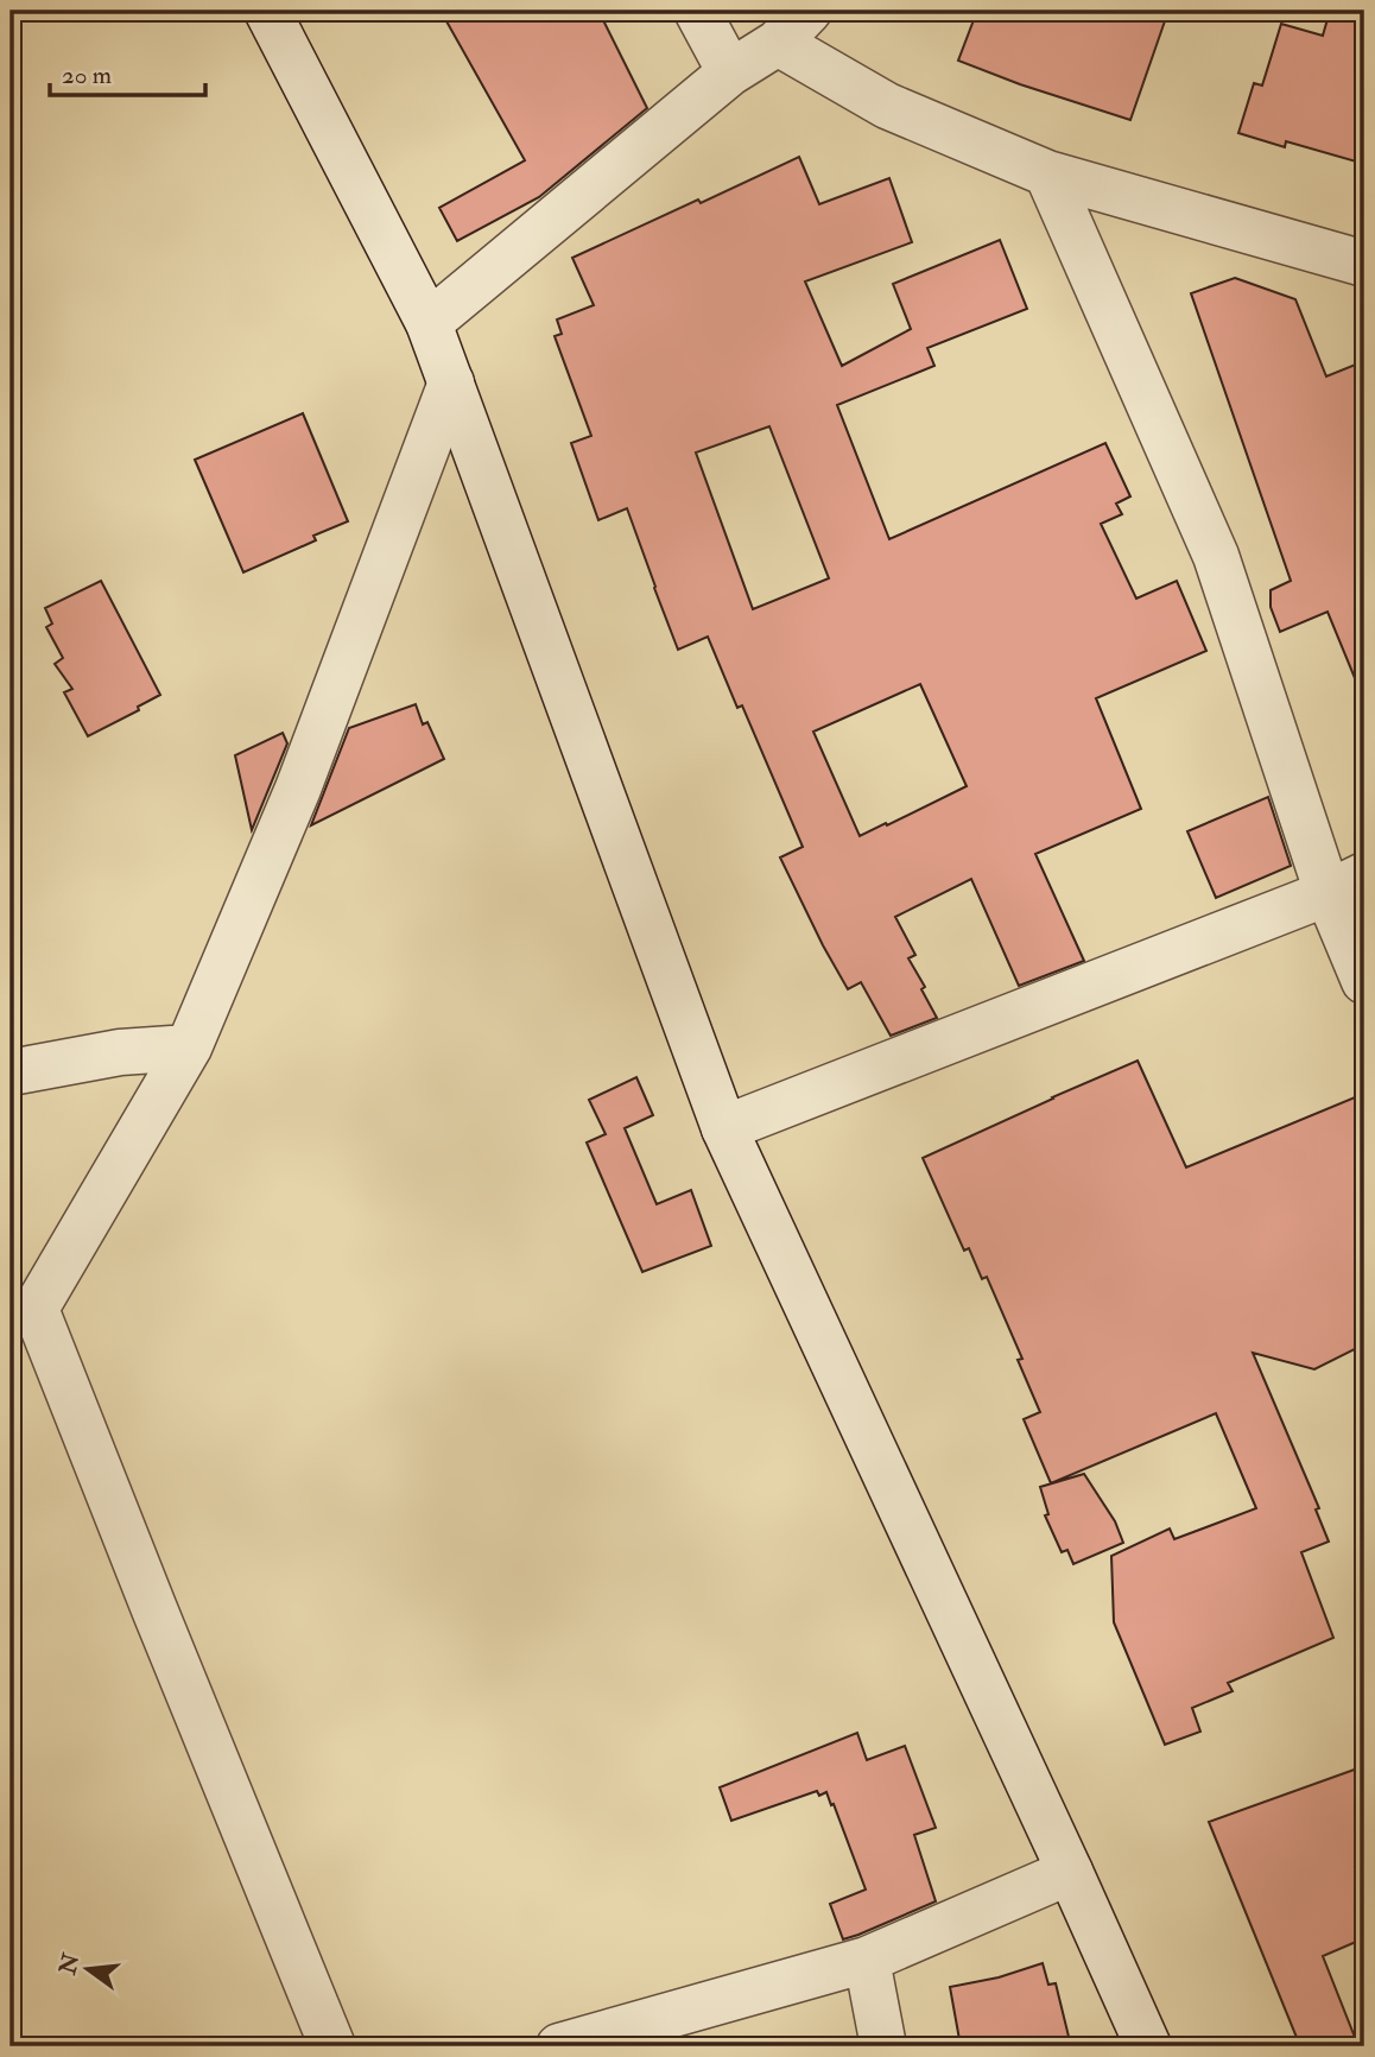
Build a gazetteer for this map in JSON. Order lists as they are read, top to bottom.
{
  "scale_bar": "20 m",
  "north": "left"
}
